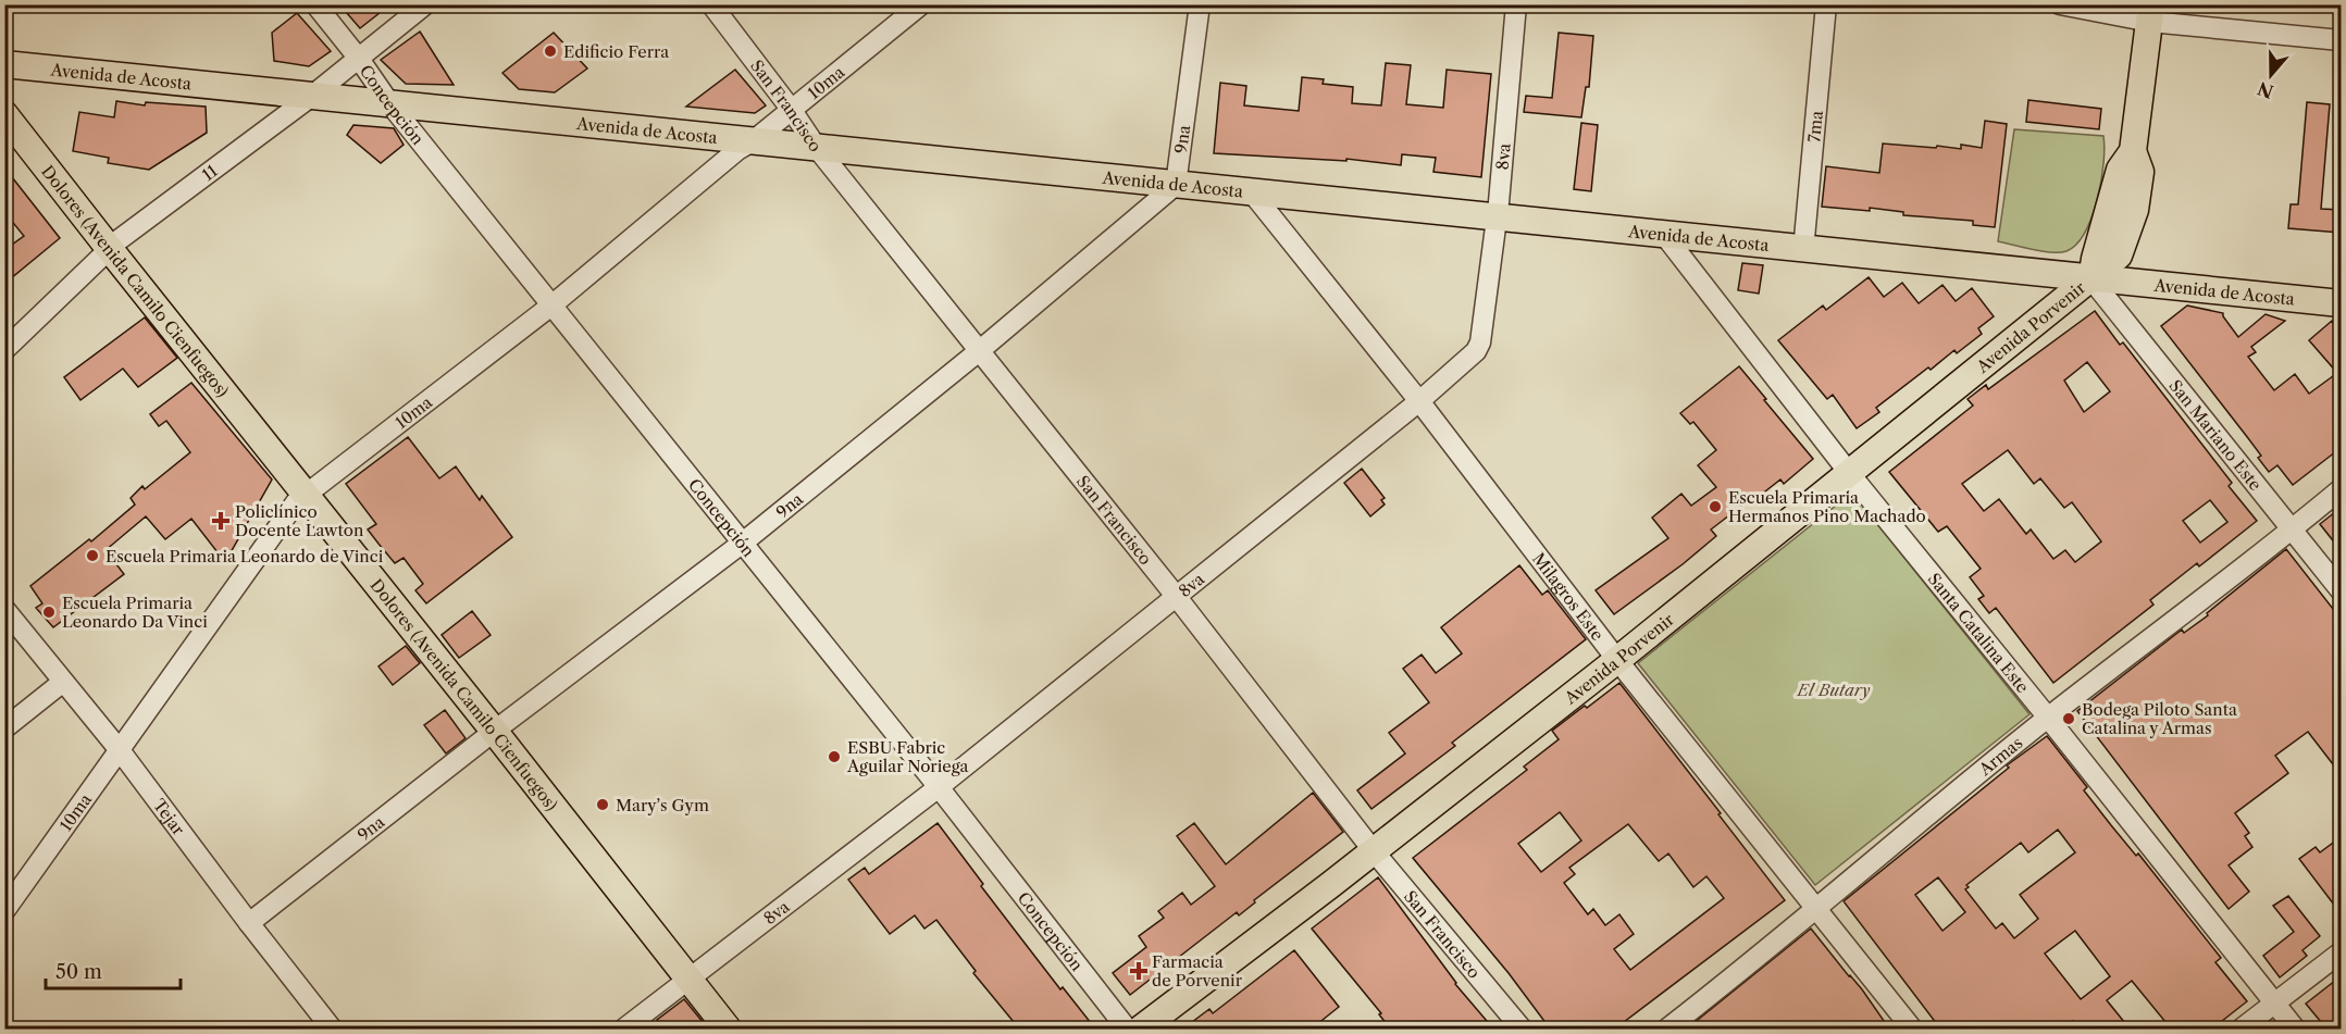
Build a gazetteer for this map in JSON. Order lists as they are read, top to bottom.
{
  "streets": {
    "main road": ["Avenida de Acosta", "Dolores (Avenida Camilo Cienfuegos)", "Avenida Porvenir"],
    "street": [
      "10ma",
      "Concepción",
      "San Francisco",
      "7ma",
      "9na",
      "8va",
      "11",
      "San Mariano Este",
      "Milagros Este",
      "Santa Catalina Este",
      "Armas",
      "Tejar"
    ]
  },
  "crossings": [
    ["Avenida de Acosta", "10ma"],
    ["Avenida de Acosta", "Concepción"],
    ["Avenida de Acosta", "San Francisco"],
    ["Avenida de Acosta", "7ma"],
    ["Avenida de Acosta", "9na"],
    ["Avenida de Acosta", "8va"],
    ["Avenida de Acosta", "11"],
    ["Avenida de Acosta", "Avenida Porvenir"],
    ["Avenida de Acosta", "San Mariano Este"],
    ["Avenida de Acosta", "Milagros Este"],
    ["Avenida de Acosta", "Santa Catalina Este"],
    ["10ma", "Concepción"],
    ["10ma", "San Francisco"],
    ["10ma", "Dolores (Avenida Camilo Cienfuegos)"],
    ["10ma", "Tejar"],
    ["Concepción", "9na"],
    ["Concepción", "8va"],
    ["Concepción", "11"],
    ["San Francisco", "9na"],
    ["San Francisco", "8va"],
    ["San Francisco", "Avenida Porvenir"],
    ["9na", "Dolores (Avenida Camilo Cienfuegos)"],
    ["9na", "Tejar"],
    ["8va", "Dolores (Avenida Camilo Cienfuegos)"],
    ["8va", "Milagros Este"],
    ["11", "Dolores (Avenida Camilo Cienfuegos)"],
    ["Avenida Porvenir", "San Mariano Este"],
    ["Avenida Porvenir", "Milagros Este"],
    ["Avenida Porvenir", "Santa Catalina Este"],
    ["San Mariano Este", "Armas"],
    ["Milagros Este", "Armas"],
    ["Santa Catalina Este", "Armas"]
  ],
  "parks": ["El Butary"],
  "places": {
    "other": [
      "Edificio Ferra",
      "Escuela Primaria Hermanos Pino Machado",
      "Escuela Primaria Leonardo de Vinci",
      "Escuela Primaria Leonardo Da Vinci",
      "Bodega Piloto Santa Catalina y Armas",
      "ESBU Fabric Aguilar Noriega",
      "Mary’s Gym"
    ],
    "health": ["Policlínico Docente Lawton", "Farmacia de Porvenir"]
  },
  "scale_bar": "50 m",
  "north": "bottom"
}
